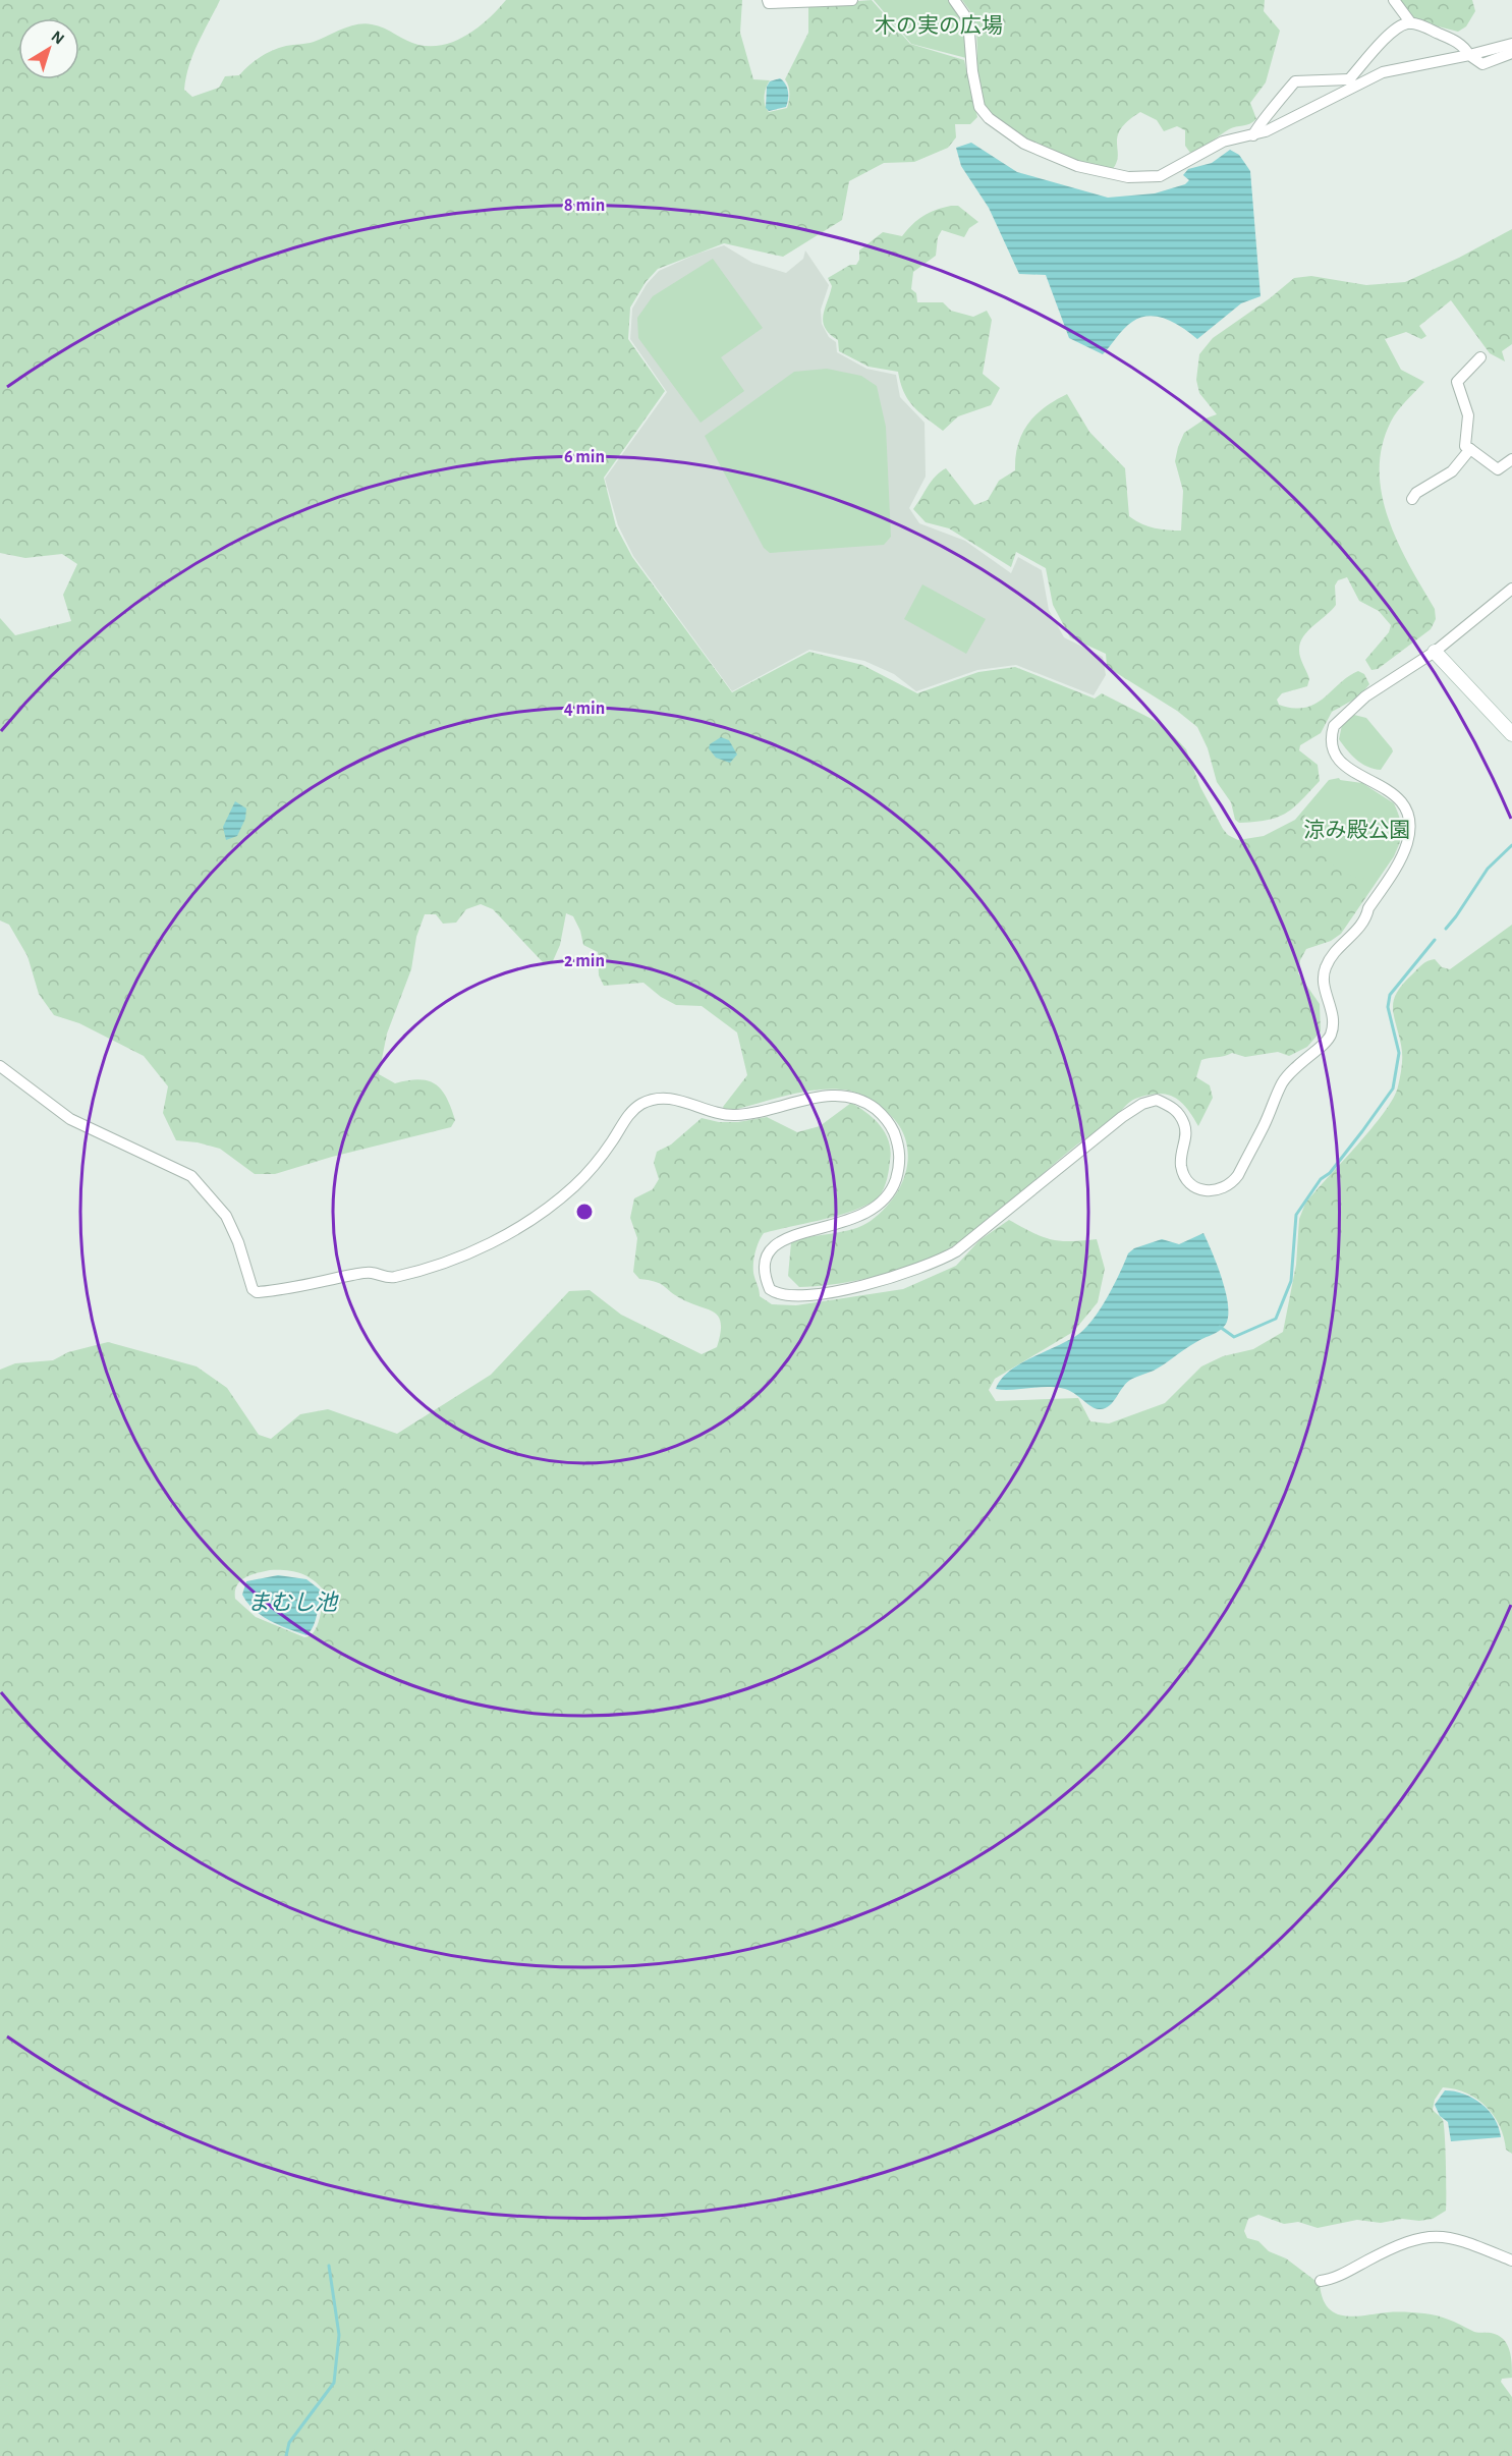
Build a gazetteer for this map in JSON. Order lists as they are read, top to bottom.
{
  "water": ["まむし池"],
  "parks": ["木の実の広場", "涼み殿公園"],
  "north": "top right",
  "rings": [
    "8 min",
    "6 min",
    "4 min",
    "2 min"
  ]
}
